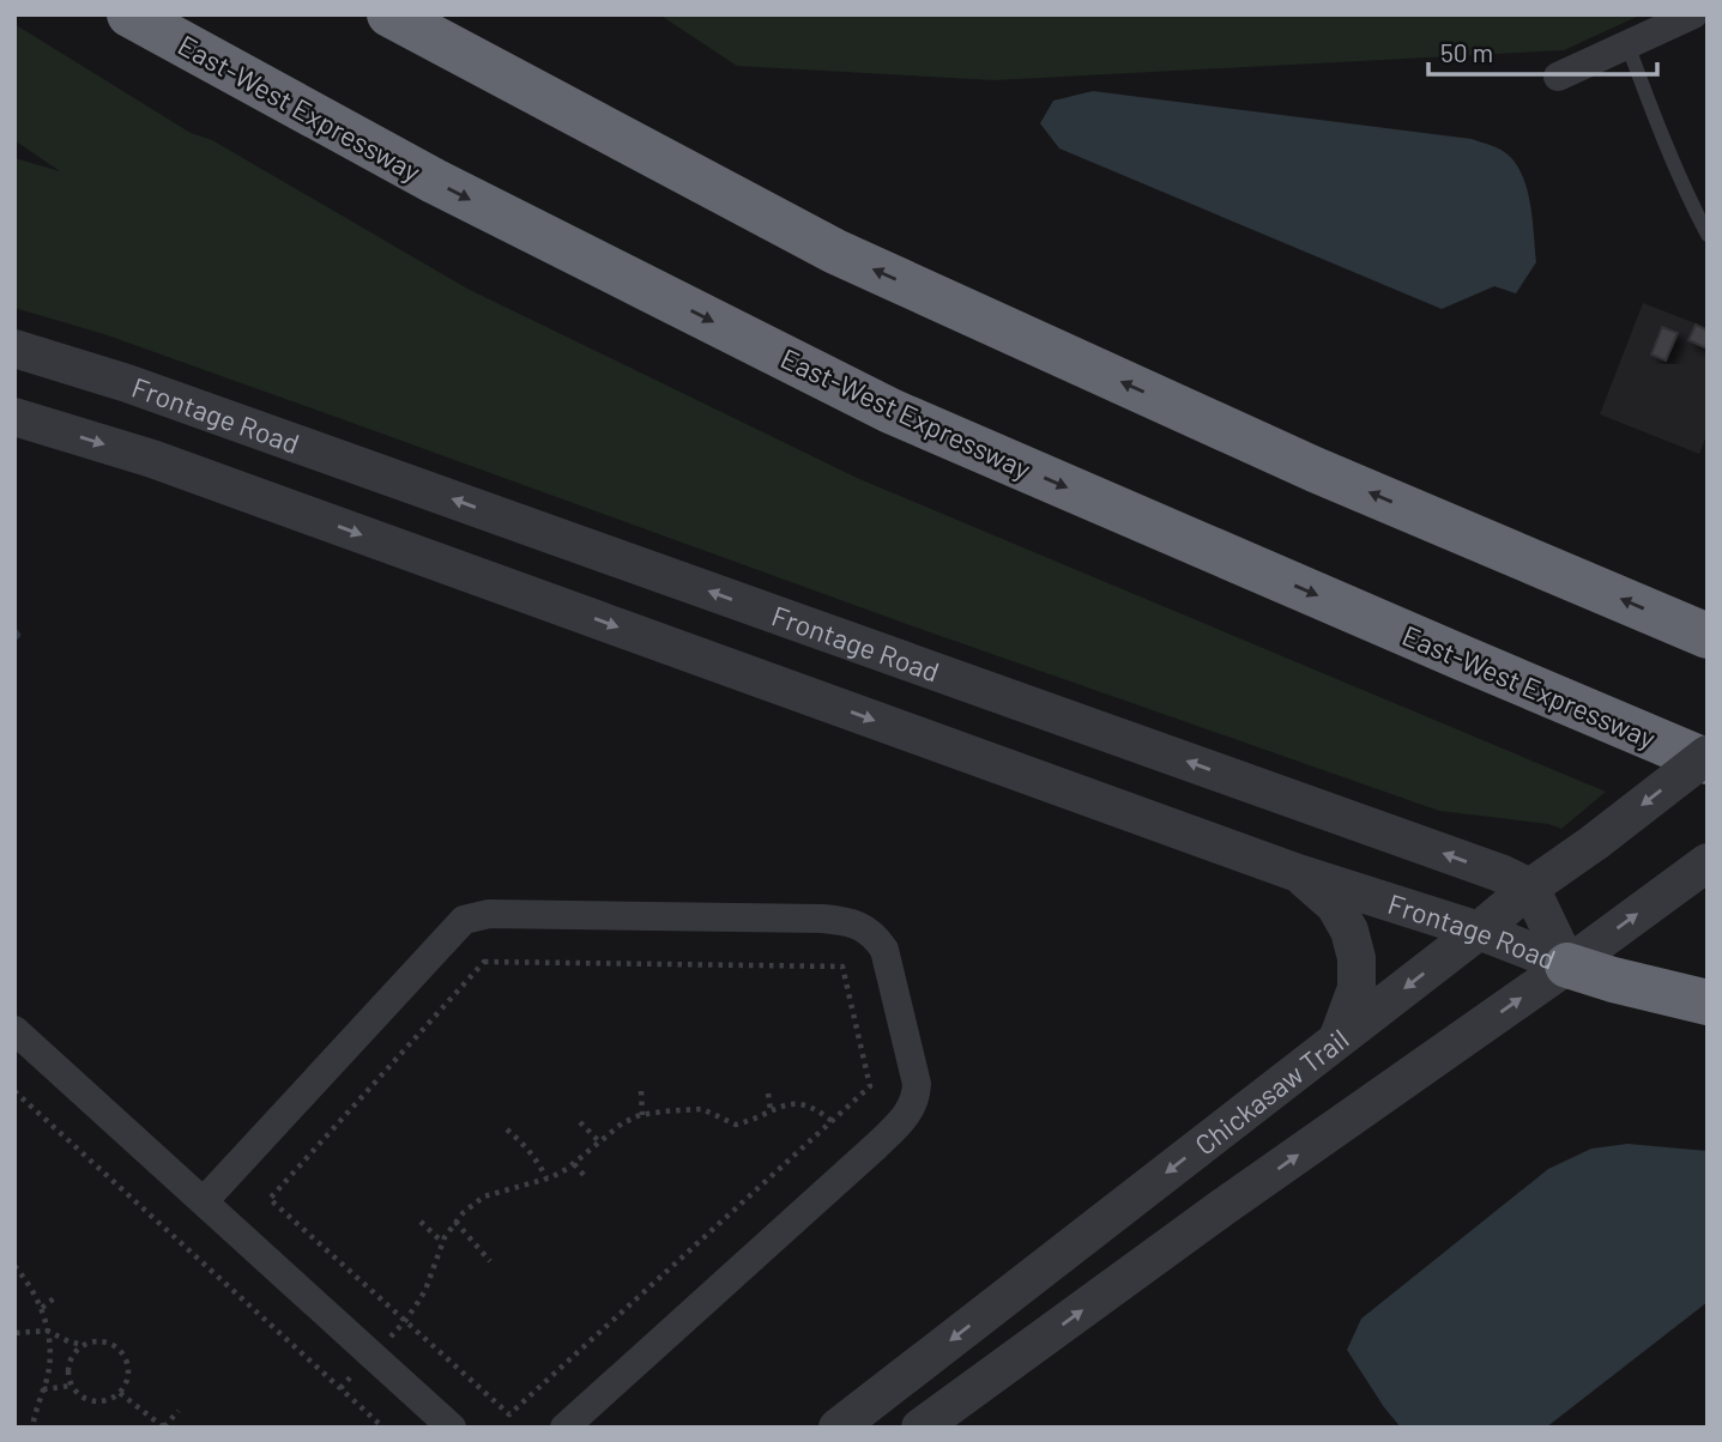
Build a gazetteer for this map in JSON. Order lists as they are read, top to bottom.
{
  "streets": {
    "highway": ["East-West Expressway"],
    "street": ["Frontage Road", "Chickasaw Trail"]
  },
  "crossings": [
    ["Frontage Road", "Chickasaw Trail"]
  ],
  "scale_bar": "50 m"
}
